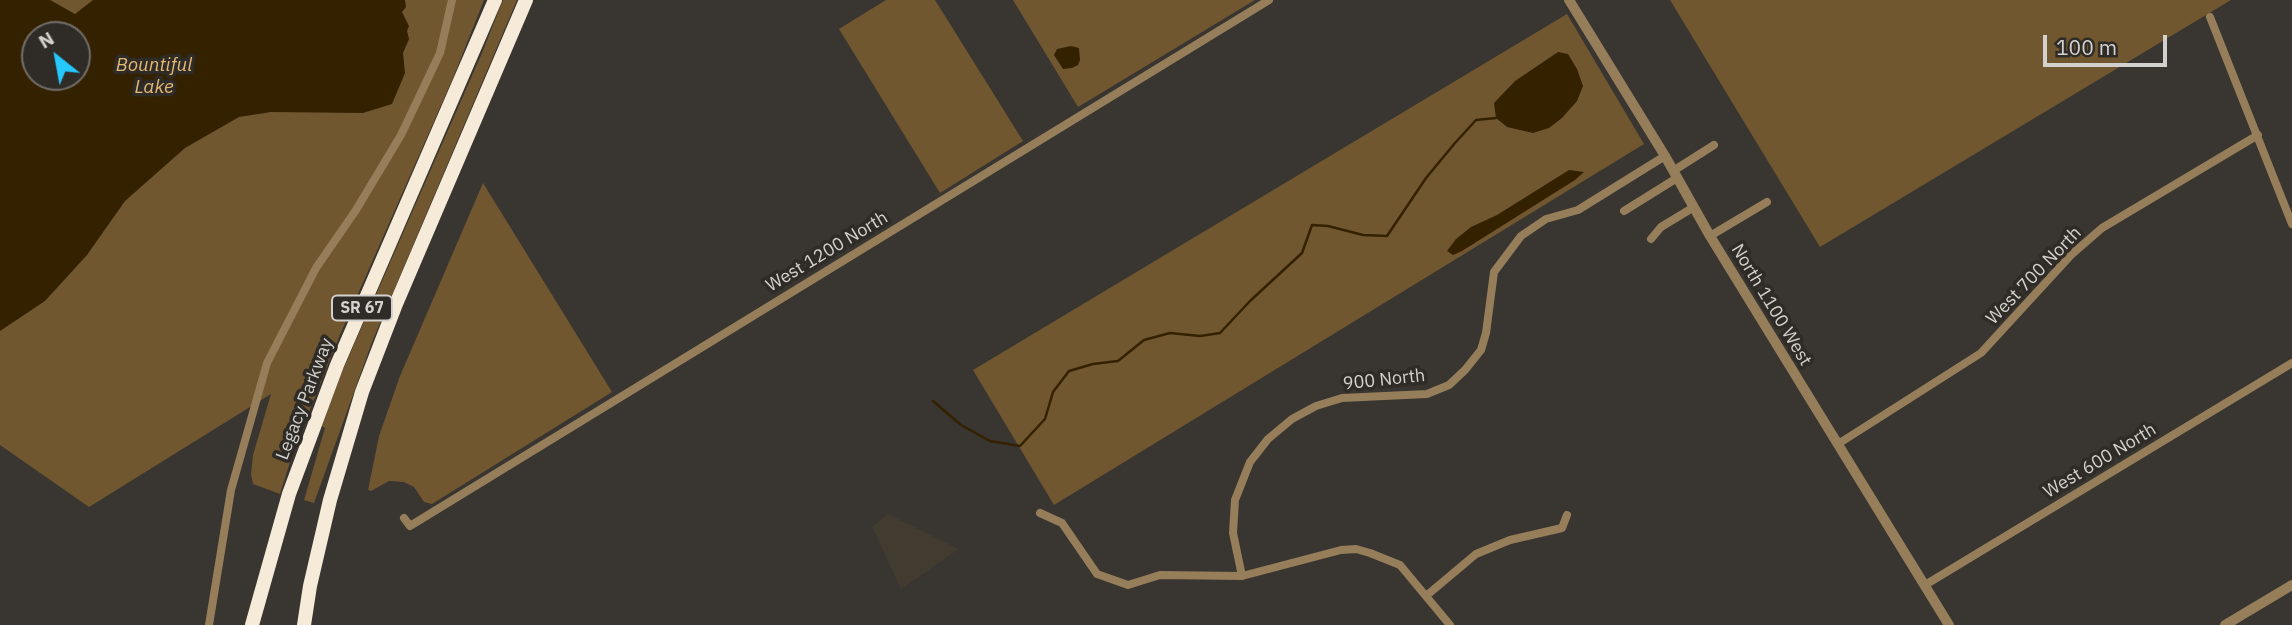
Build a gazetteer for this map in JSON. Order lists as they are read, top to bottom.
{
  "streets": {
    "highway": ["SR 67", "Legacy Parkway"],
    "street": [
      "West 1200 North",
      "West 700 North",
      "North 1100 West",
      "900 North",
      "West 600 North"
    ]
  },
  "crossings": [
    ["West 700 North", "North 1100 West"],
    ["North 1100 West", "900 North"],
    ["North 1100 West", "West 600 North"]
  ],
  "water": ["Bountiful Lake"],
  "scale_bar": "100 m",
  "north": "top left"
}
